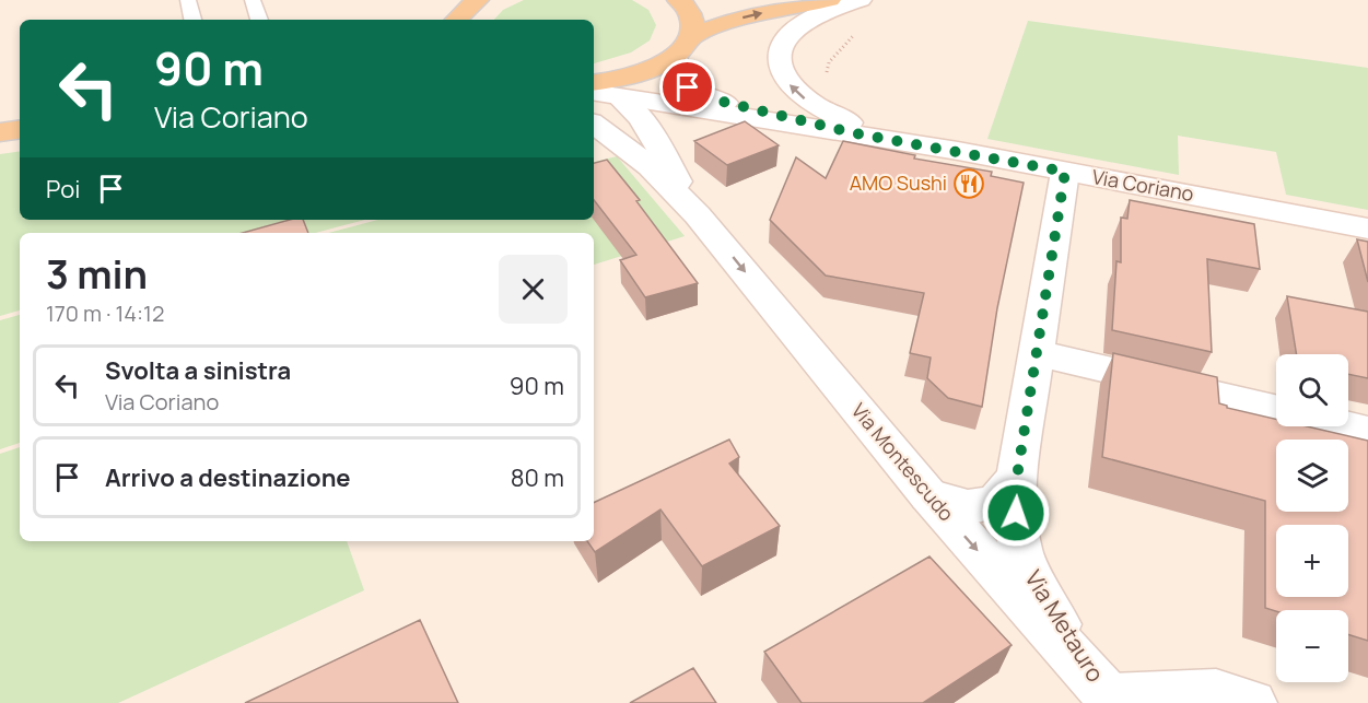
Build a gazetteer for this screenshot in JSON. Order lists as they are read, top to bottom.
{
  "streets": {
    "street": ["Via Coriano", "Via Montescudo", "Via Metauro"]
  },
  "crossings": [
    ["Via Coriano", "Via Montescudo"],
    ["Via Coriano", "Via Metauro"],
    ["Via Montescudo", "Via Metauro"]
  ],
  "one_way": ["Via Montescudo"],
  "places": {
    "restaurant": ["AMO Sushi"]
  },
  "page": {
    "turn": ["90 m", "Via Coriano"],
    "then": "Poi",
    "heading": ["3 min", "170 m · 14:12"],
    "list": [
      {
        "name": "Svolta a sinistra",
        "note": "Via Coriano",
        "value": "90 m"
      },
      {
        "name": "Arrivo a destinazione",
        "value": "80 m"
      }
    ],
    "map_buttons": ["+", "−"]
  }
}
